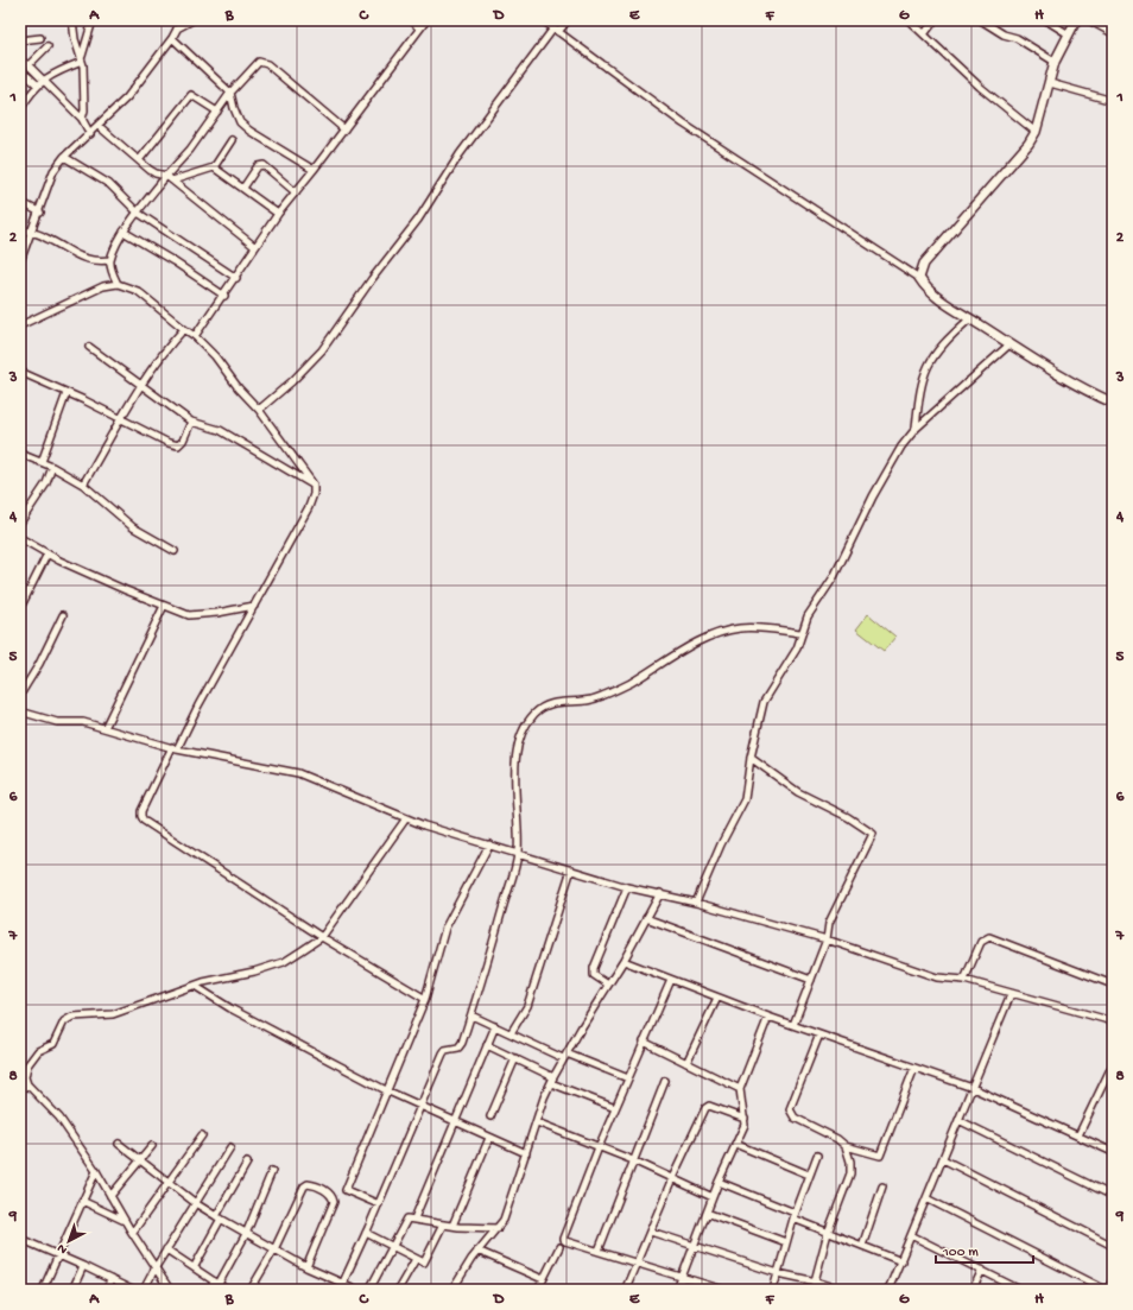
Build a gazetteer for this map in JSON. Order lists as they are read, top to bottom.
{
  "scale_bar": "100 m",
  "north": "bottom left",
  "grid": {
    "columns": [
      "A",
      "B",
      "C",
      "D",
      "E",
      "F",
      "G",
      "H"
    ],
    "rows": [
      "1",
      "2",
      "3",
      "4",
      "5",
      "6",
      "7",
      "8",
      "9"
    ]
  }
}
